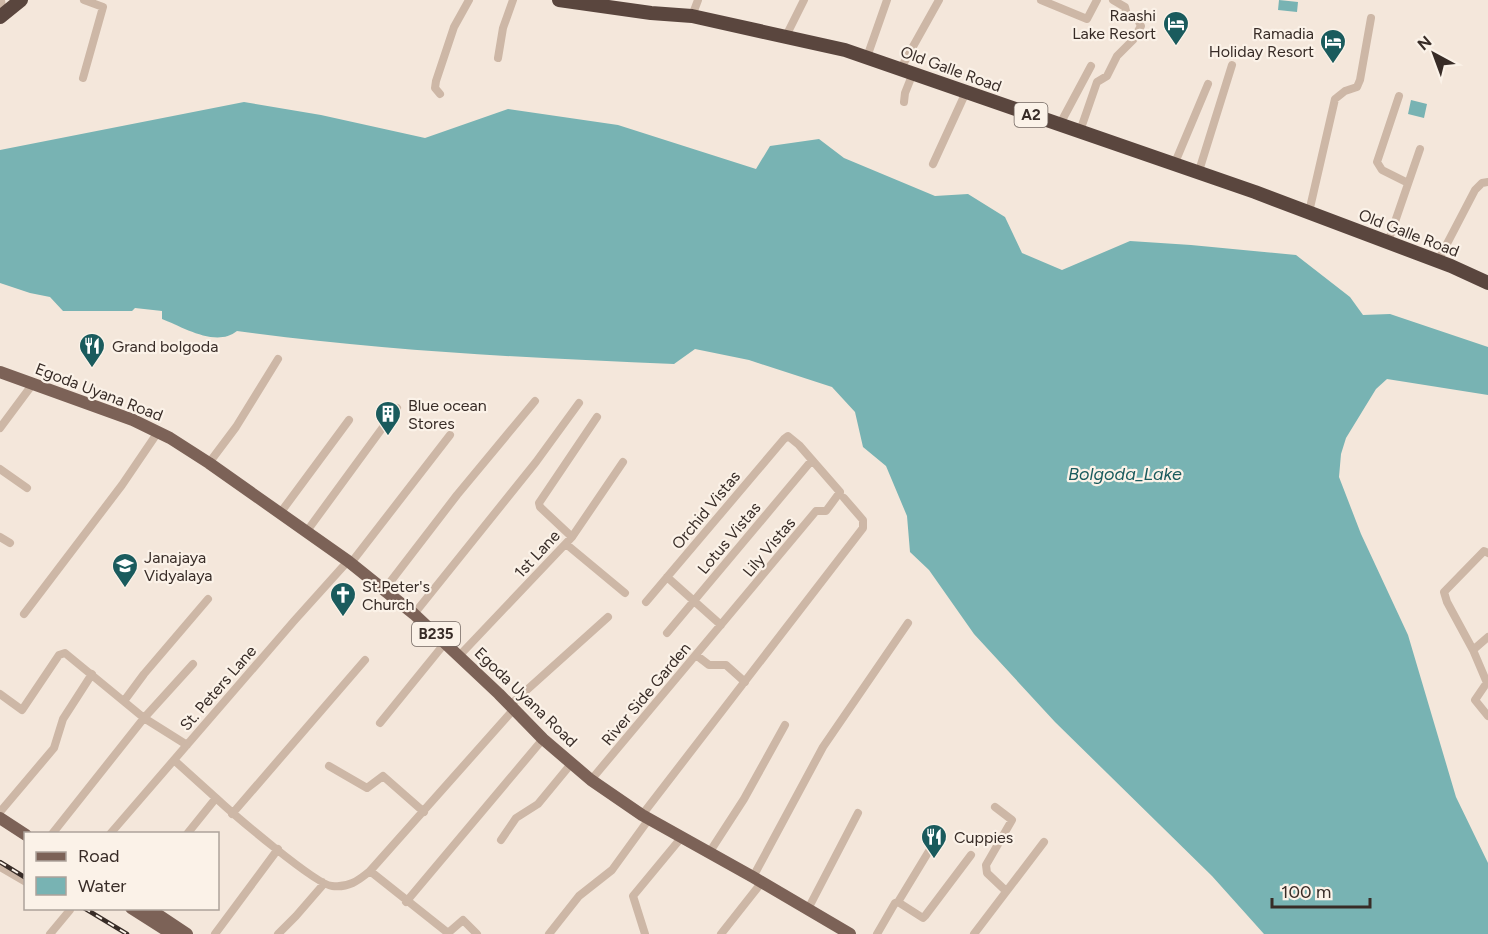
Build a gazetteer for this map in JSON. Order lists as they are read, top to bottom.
{
  "streets": {
    "highway": ["Old Galle Road", "A2"],
    "main road": ["Egoda Uyana Road", "B235"],
    "street": [
      "Orchid Vistas",
      "Lotus Vistas",
      "Lily Vistas",
      "1st Lane",
      "St. Peters Lane",
      "River Side Garden"
    ]
  },
  "crossings": [
    ["Egoda Uyana Road", "1st Lane"],
    ["Egoda Uyana Road", "St. Peters Lane"],
    ["Egoda Uyana Road", "River Side Garden"],
    ["Orchid Vistas", "Lotus Vistas"],
    ["Lily Vistas", "River Side Garden"]
  ],
  "water": ["Bolgoda_Lake"],
  "places": {
    "hotel": ["Raashi Lake Resort", "Ramadia Holiday Resort"],
    "restaurant": ["Grand bolgoda", "Cuppies"],
    "building": ["Blue ocean Stores"],
    "school or university": ["Janajaya Vidyalaya"],
    "church": ["St.Peter's Church"]
  },
  "legend": ["Road", "Water"],
  "scale_bar": "100 m",
  "north": "top left"
}
